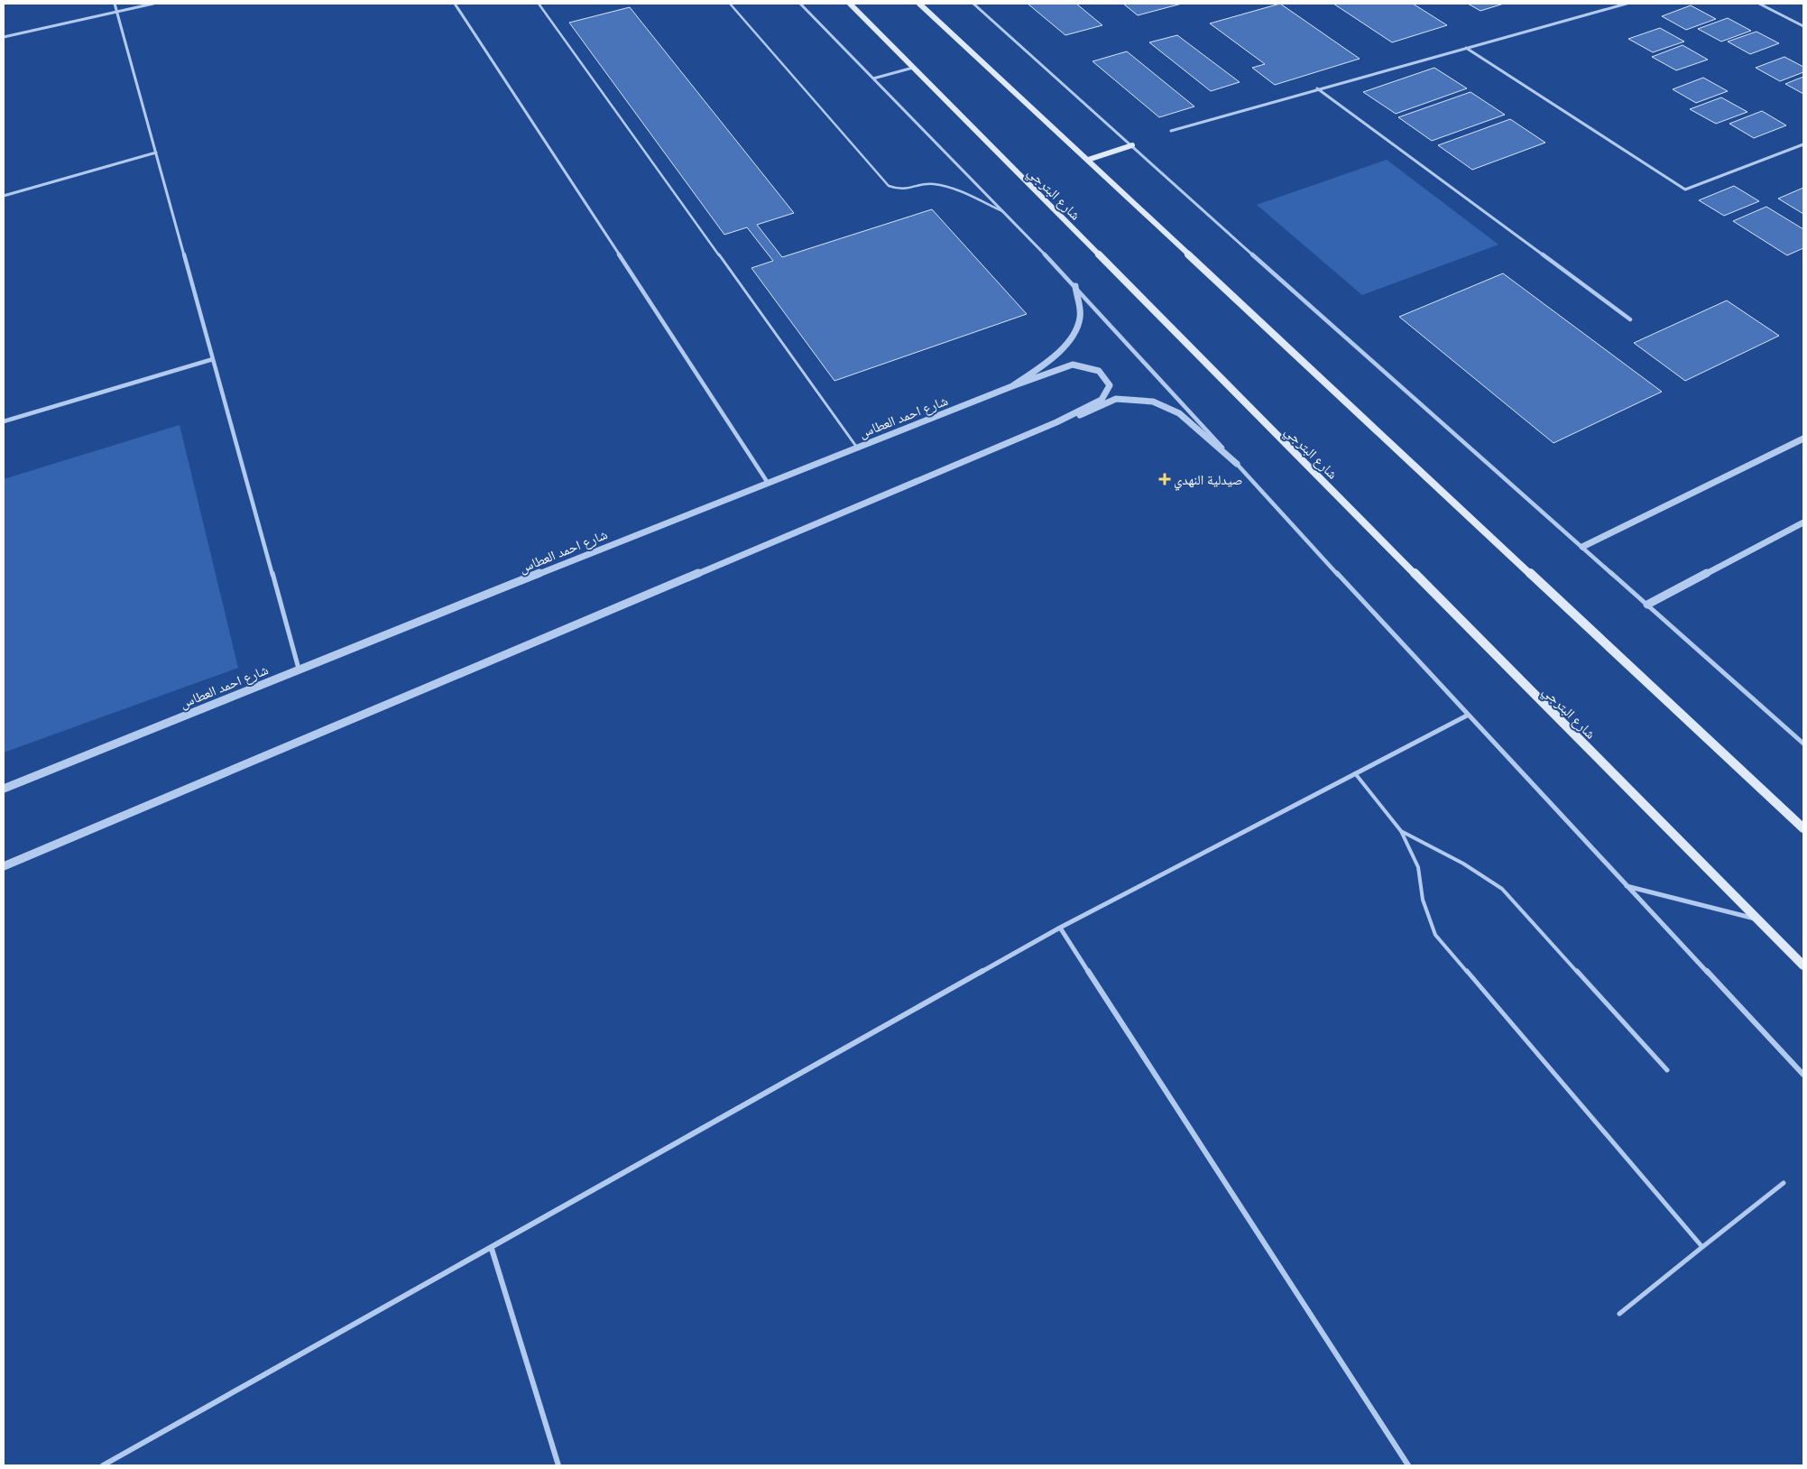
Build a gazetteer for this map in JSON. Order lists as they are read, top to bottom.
{
  "streets": {
    "main road": ["شارع البترجي"],
    "street": ["شارع احمد العطاس"]
  },
  "places": {
    "health": ["صيدلية النهدي"]
  }
}
